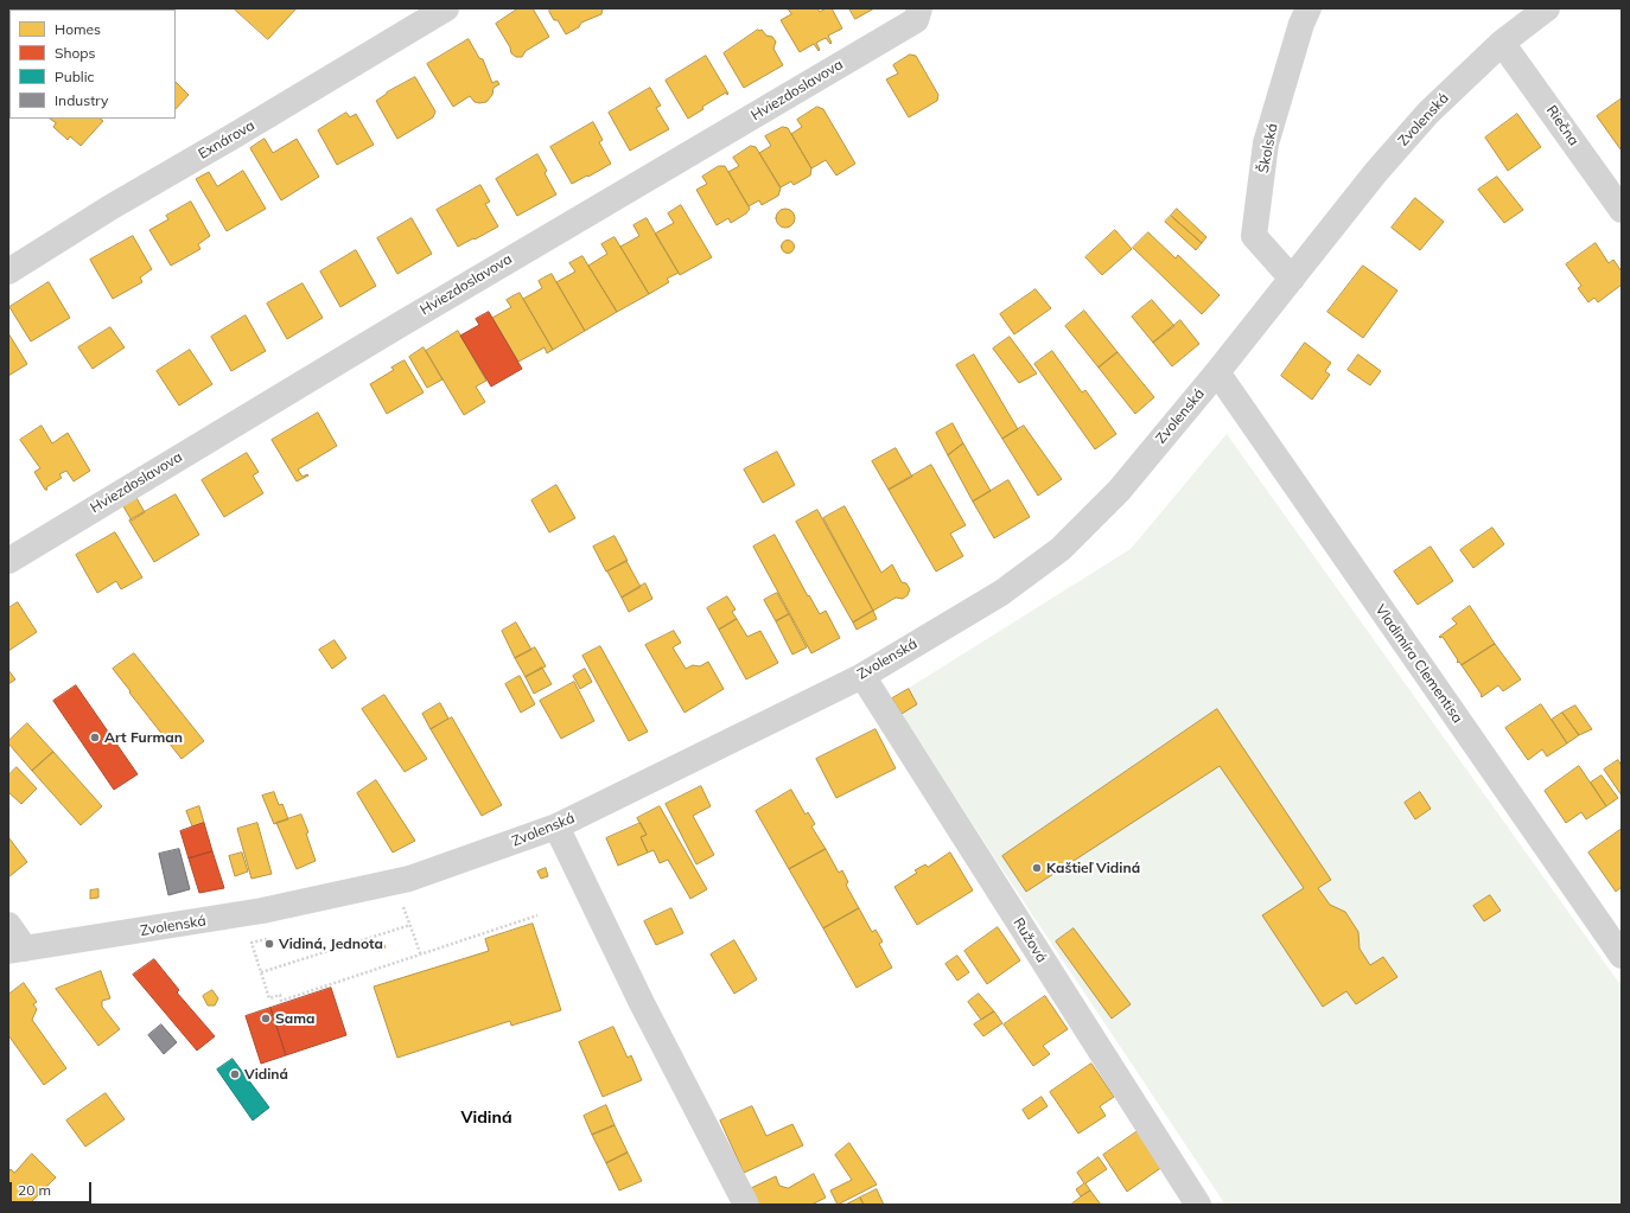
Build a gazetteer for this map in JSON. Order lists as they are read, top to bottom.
{
  "streets": {
    "street": [
      "Hviezdoslavova",
      "Zvolenská",
      "Riečna",
      "Exnárova",
      "Školská",
      "Vladimíra Clementisa",
      "Ružová"
    ]
  },
  "crossings": [
    ["Zvolenská", "Riečna"],
    ["Zvolenská", "Školská"],
    ["Zvolenská", "Vladimíra Clementisa"],
    ["Zvolenská", "Ružová"]
  ],
  "districts": ["Vidiná"],
  "places": [
    "Art Furman",
    "Kaštieľ Vidiná",
    "Vidiná, Jednota",
    "Sama",
    "Vidiná"
  ],
  "legend": [
    "Homes",
    "Shops",
    "Public",
    "Industry"
  ],
  "scale_bar": "20 m"
}
